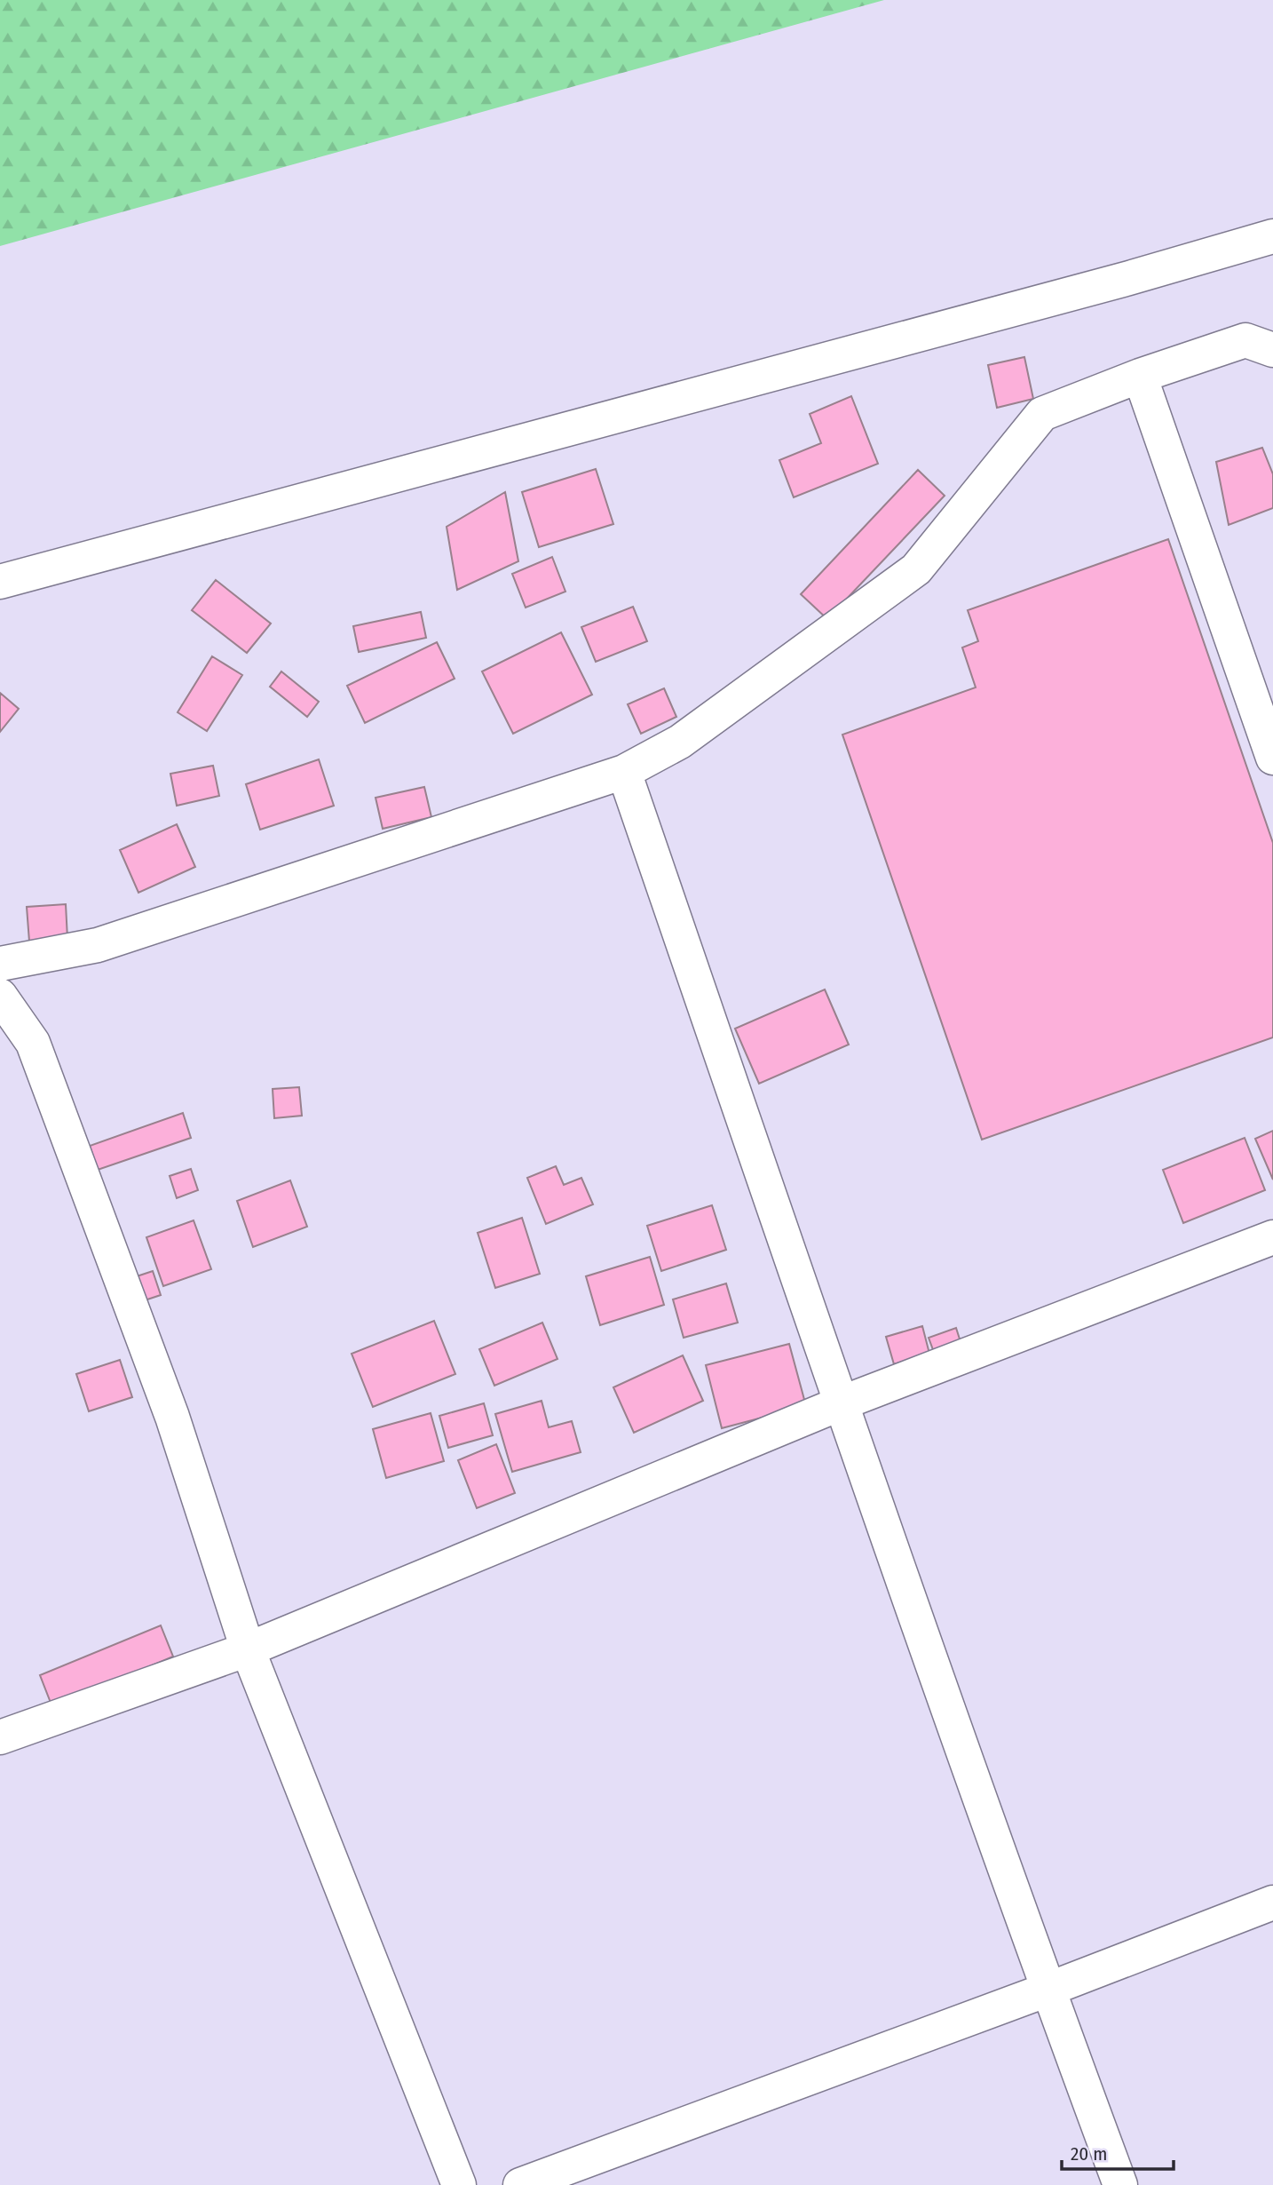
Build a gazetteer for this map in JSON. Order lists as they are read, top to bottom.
{
  "scale_bar": "20 m"
}
